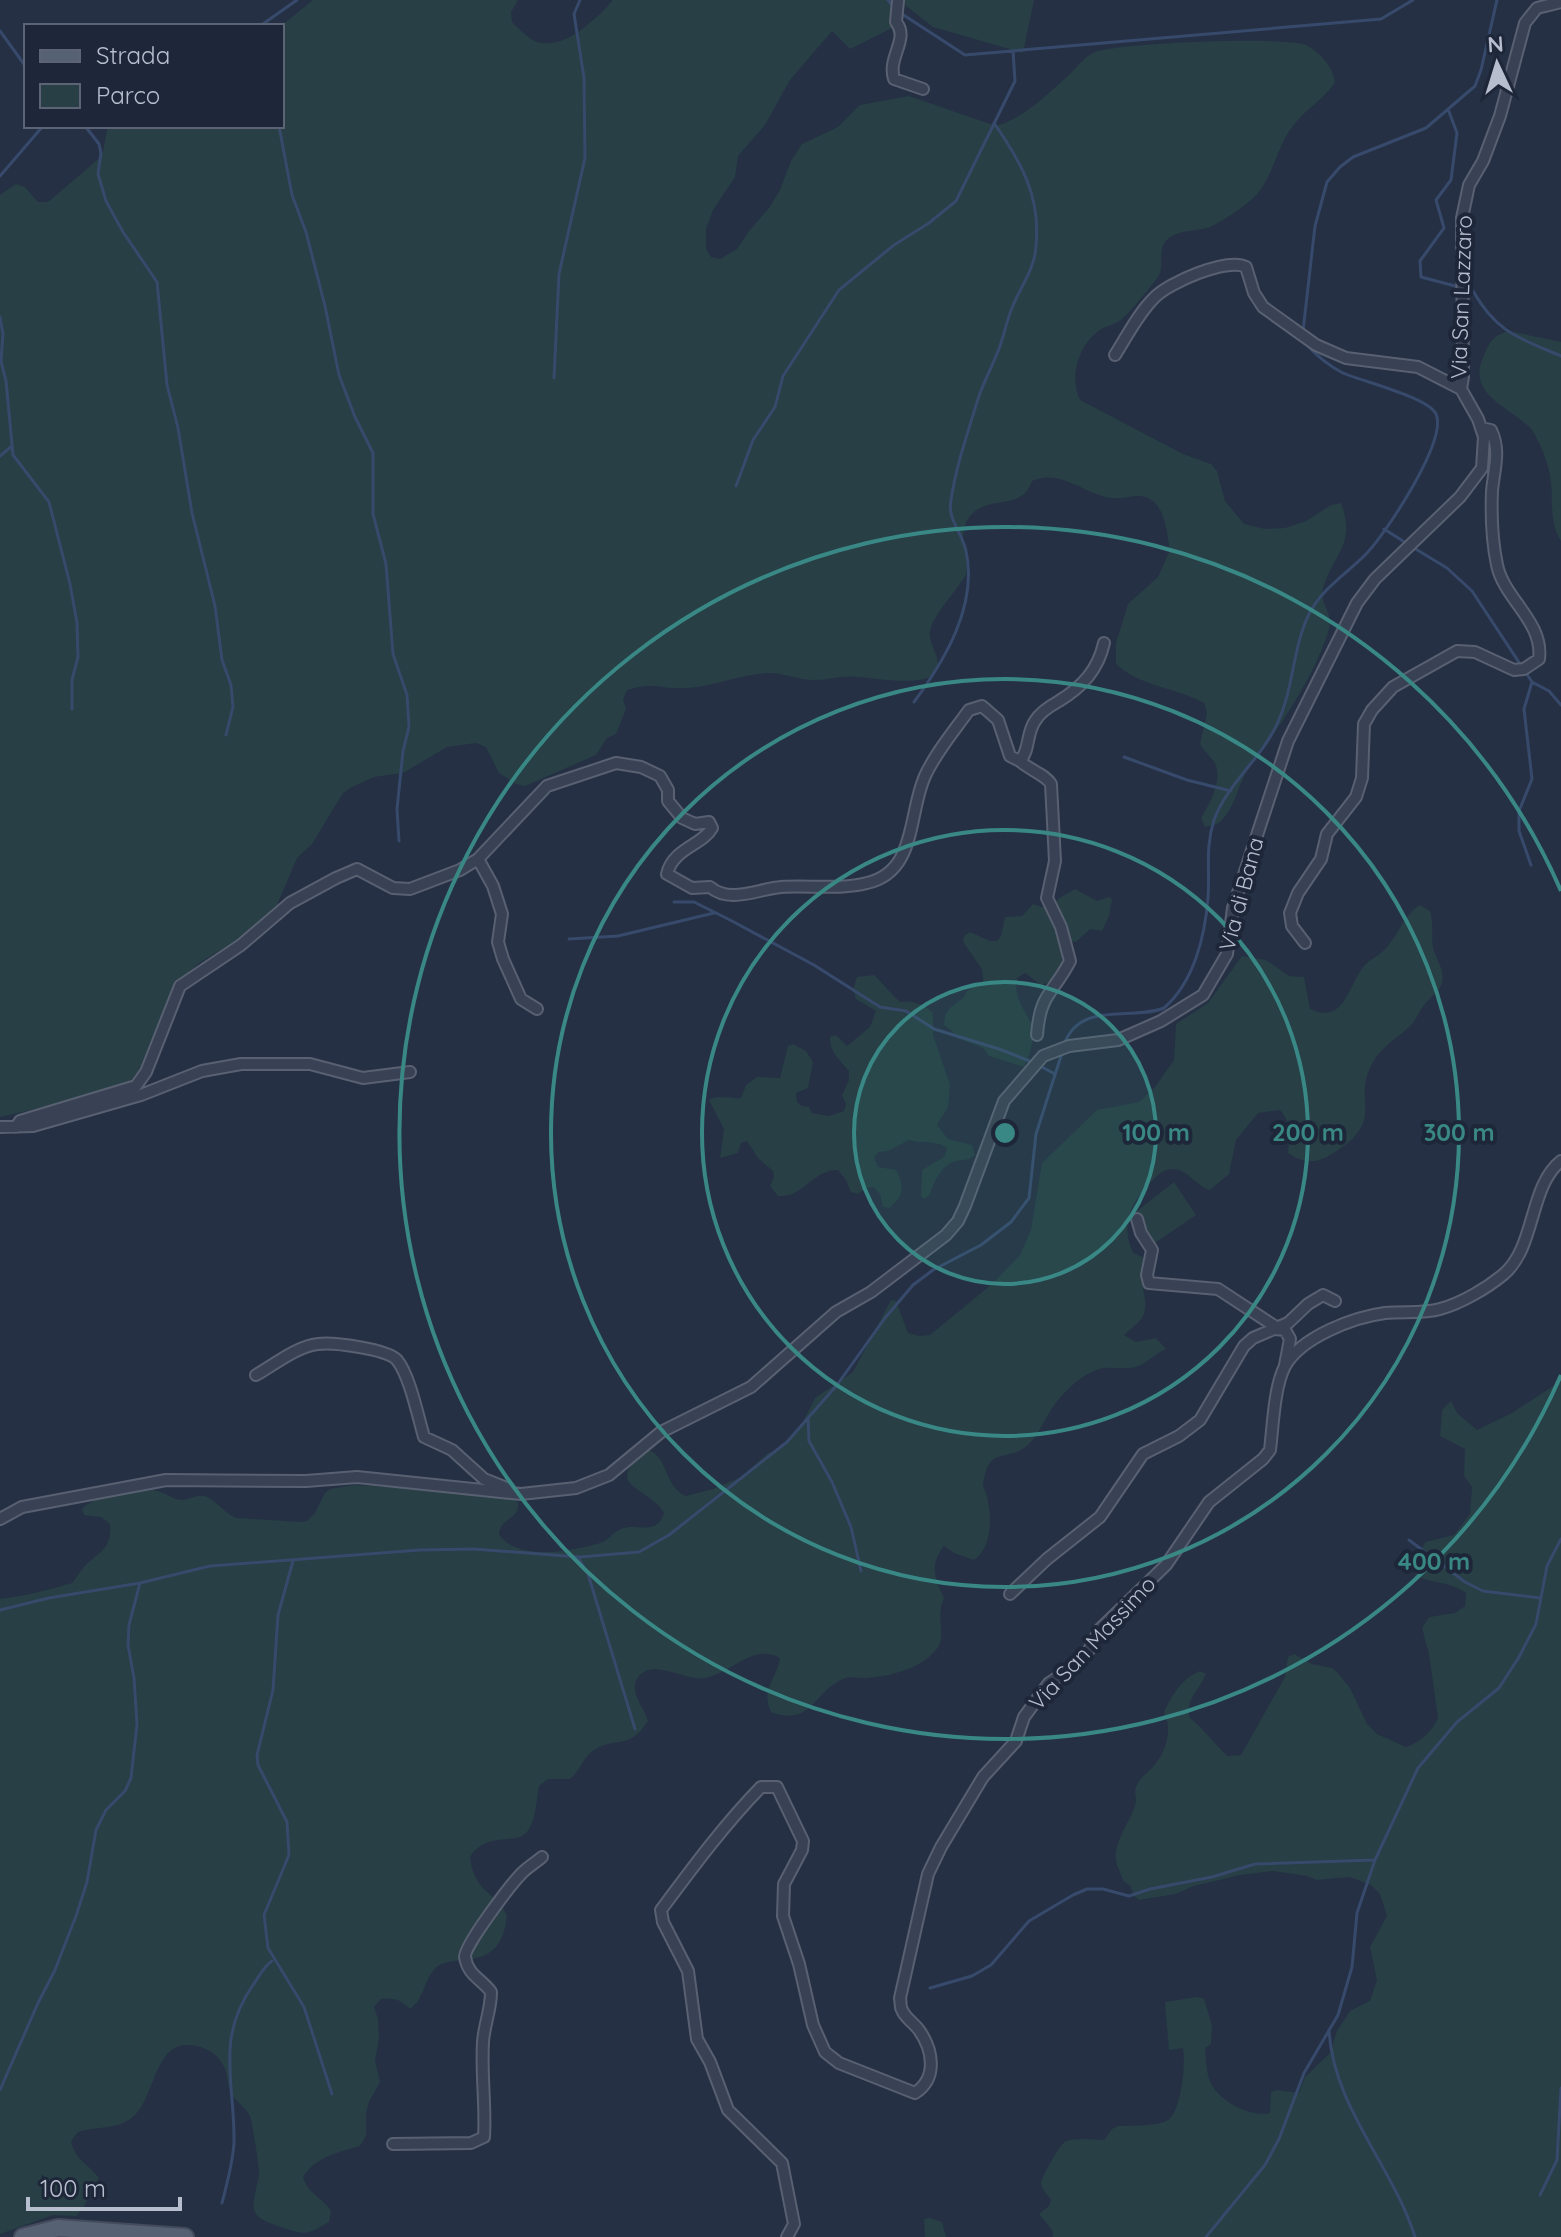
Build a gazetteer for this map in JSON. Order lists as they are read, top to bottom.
{
  "streets": {
    "street": ["Via San Lazzaro", "Via di Bana", "Via San Massimo"]
  },
  "crossings": [
    ["Via San Lazzaro", "Via di Bana"]
  ],
  "legend": ["Strada", "Parco"],
  "scale_bar": "100 m",
  "north": "top",
  "rings": [
    "100 m",
    "200 m",
    "300 m",
    "400 m"
  ]
}
